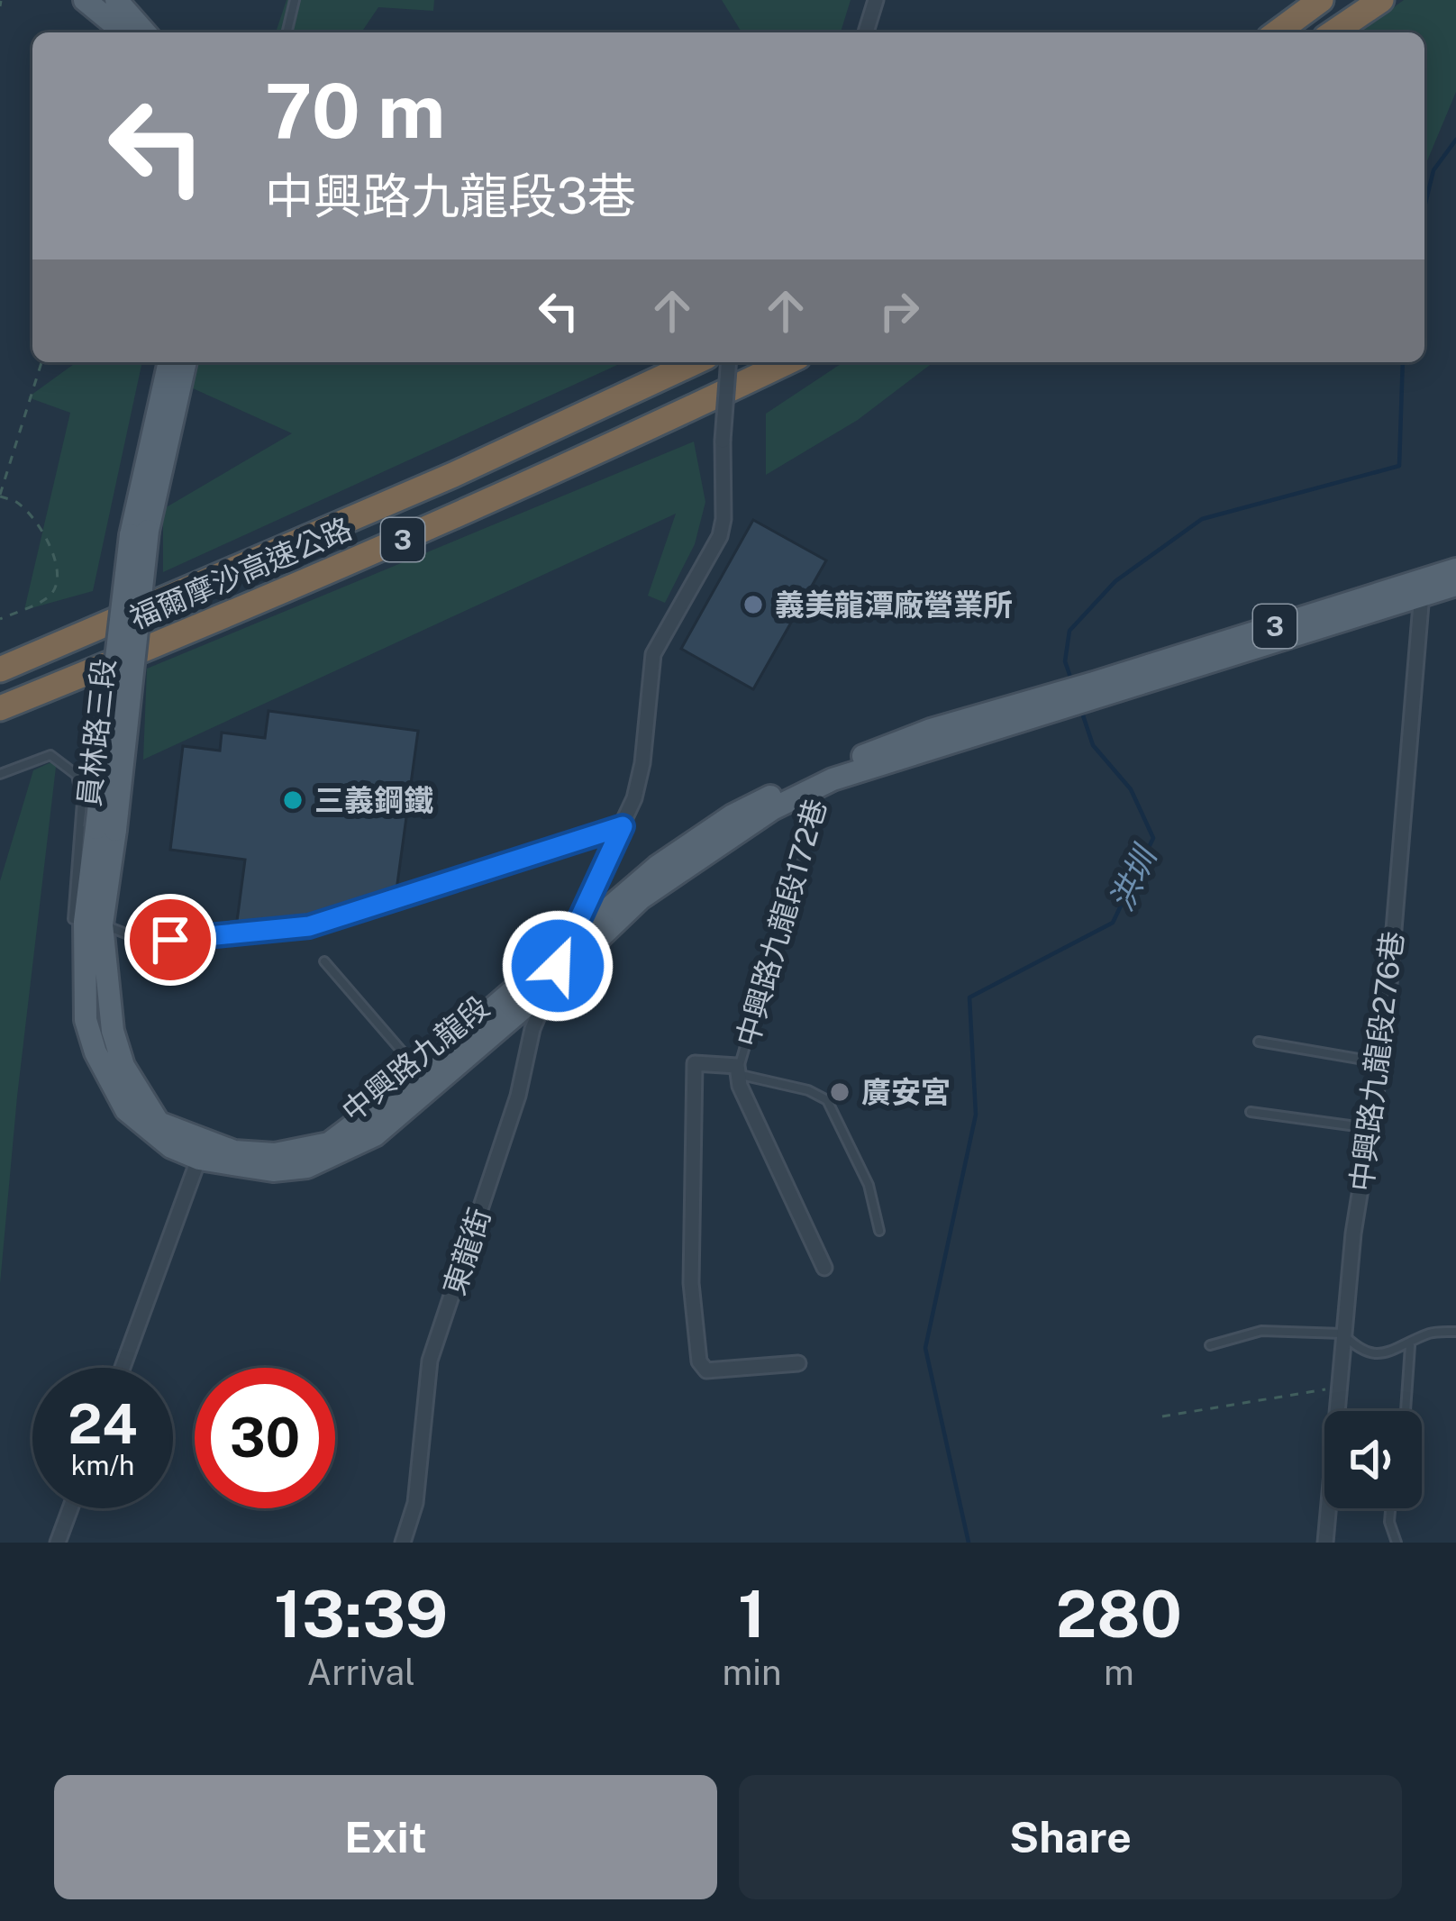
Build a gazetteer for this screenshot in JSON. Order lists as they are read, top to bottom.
{
  "streets": {
    "highway": ["3", "福爾摩沙高速公路"],
    "main road": ["員林路三段", "中興路九龍段"],
    "street": ["中興路九龍段276巷", "東龍街"],
    "lane": ["中興路九龍段172巷"]
  },
  "crossings": [
    ["3", "中興路九龍段"],
    ["3", "中興路九龍段276巷"],
    ["員林路三段", "中興路九龍段"],
    ["中興路九龍段172巷", "中興路九龍段"],
    ["中興路九龍段", "中興路九龍段276巷"],
    ["中興路九龍段", "東龍街"]
  ],
  "water": ["洪圳"],
  "places": ["義美龍潭廠營業所", "三義鋼鐵", "廣安宮"],
  "page": {
    "turn": ["70 m", "中興路九龍段3巷"],
    "speed": "24 km/h",
    "limit": "30",
    "eta": [
      "13:39",
      "Arrival",
      "1",
      "min",
      "280",
      "m"
    ],
    "buttons": ["Exit", "Share"]
  }
}
